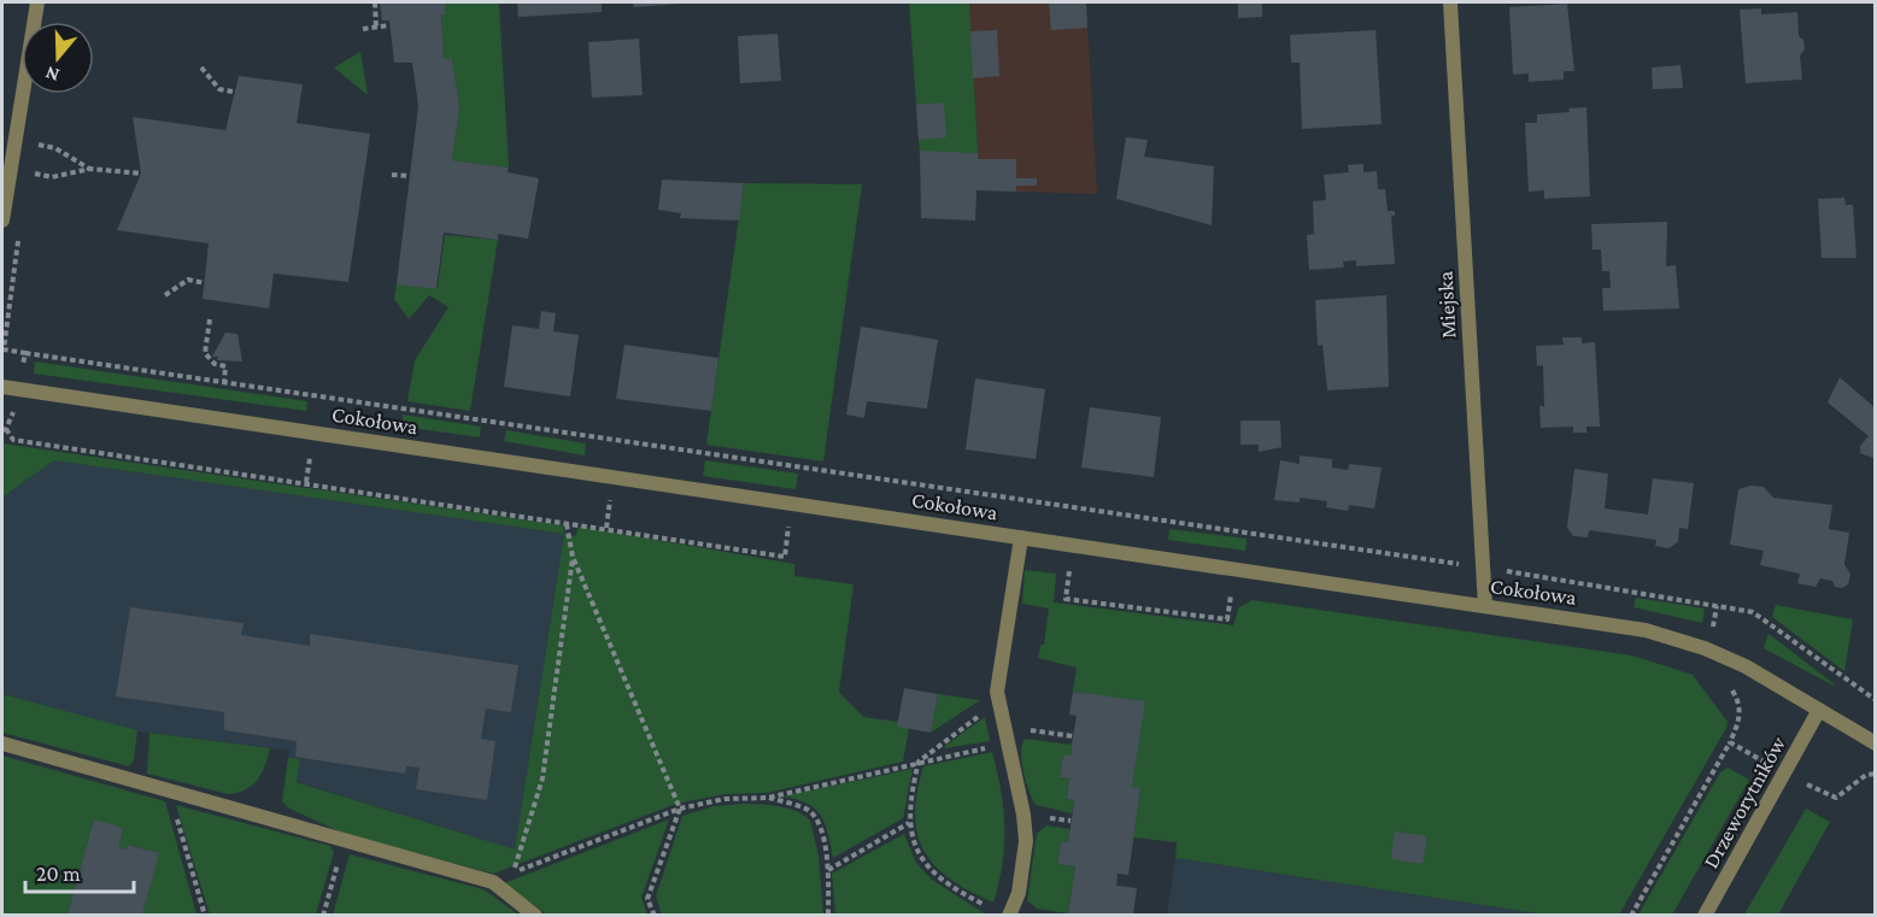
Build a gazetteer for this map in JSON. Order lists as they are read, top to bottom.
{
  "streets": {
    "street": ["Miejska", "Cokołowa", "Drzeworytników"]
  },
  "crossings": [
    ["Miejska", "Cokołowa"],
    ["Cokołowa", "Drzeworytników"]
  ],
  "scale_bar": "20 m",
  "north": "bottom"
}
